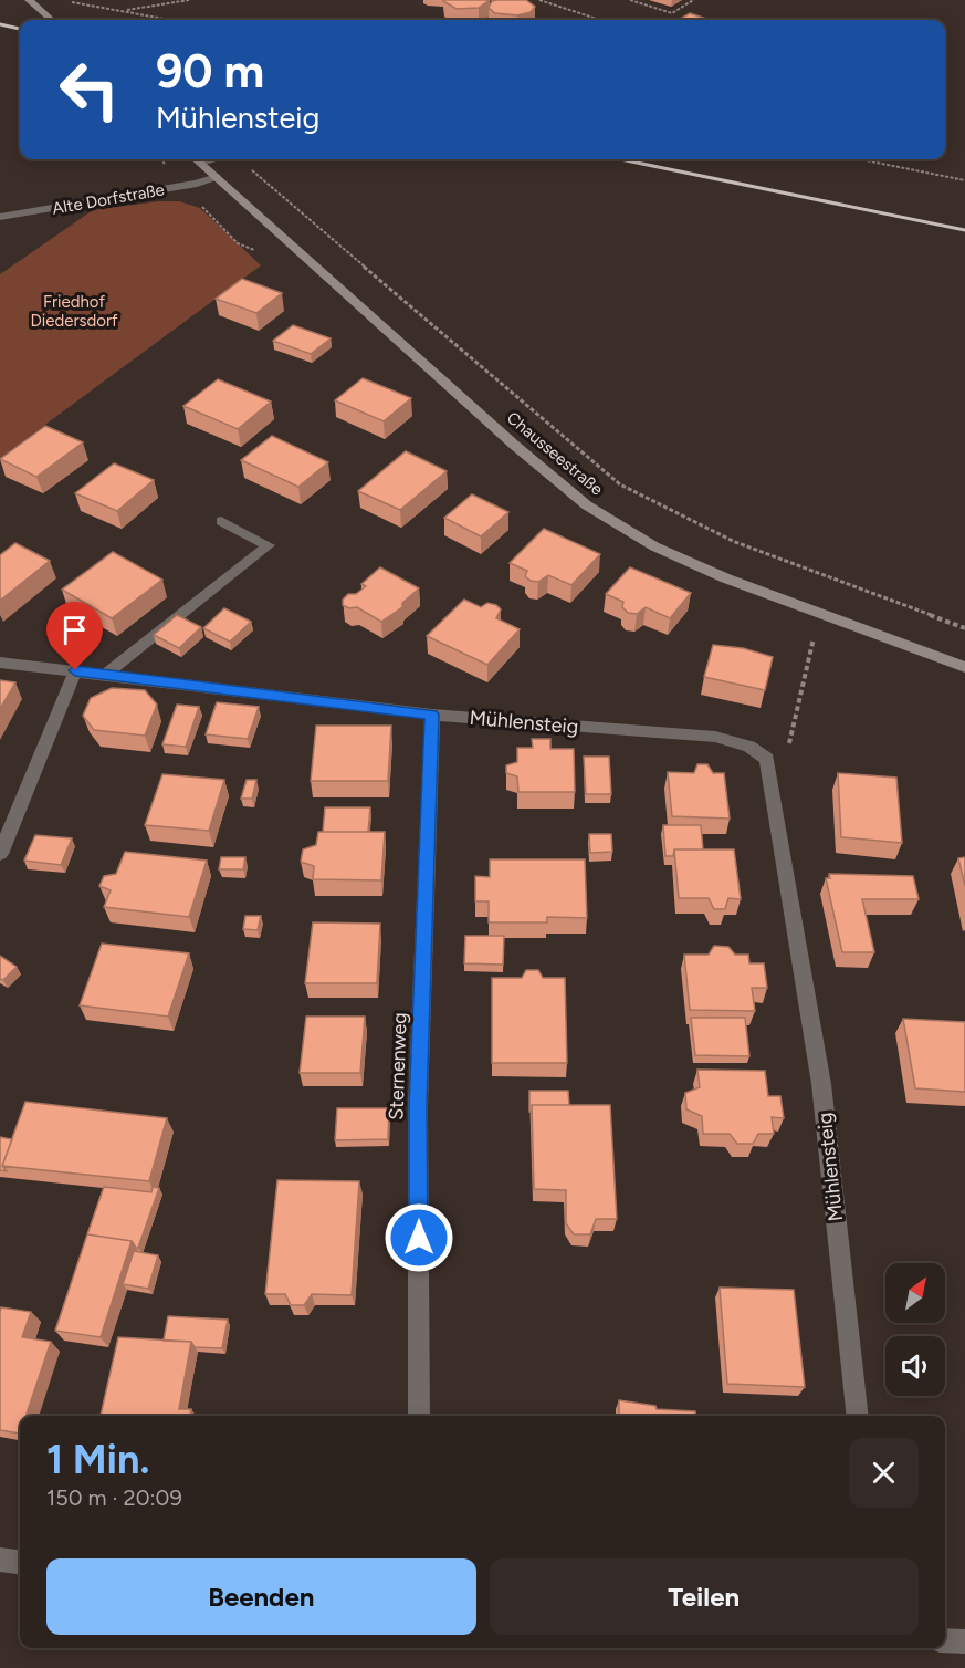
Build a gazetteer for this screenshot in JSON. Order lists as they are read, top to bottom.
{
  "streets": {
    "main road": ["Chausseestraße"],
    "street": ["Alte Dorfstraße", "Mühlensteig", "Sternenweg"]
  },
  "crossings": [
    ["Alte Dorfstraße", "Chausseestraße"],
    ["Mühlensteig", "Sternenweg"]
  ],
  "parks": ["Friedhof Diedersdorf"],
  "north": "top right",
  "page": {
    "turn": ["90 m", "Mühlensteig"],
    "heading": ["1 Min.", "150 m · 20:09"],
    "buttons": ["Beenden", "Teilen"]
  }
}
